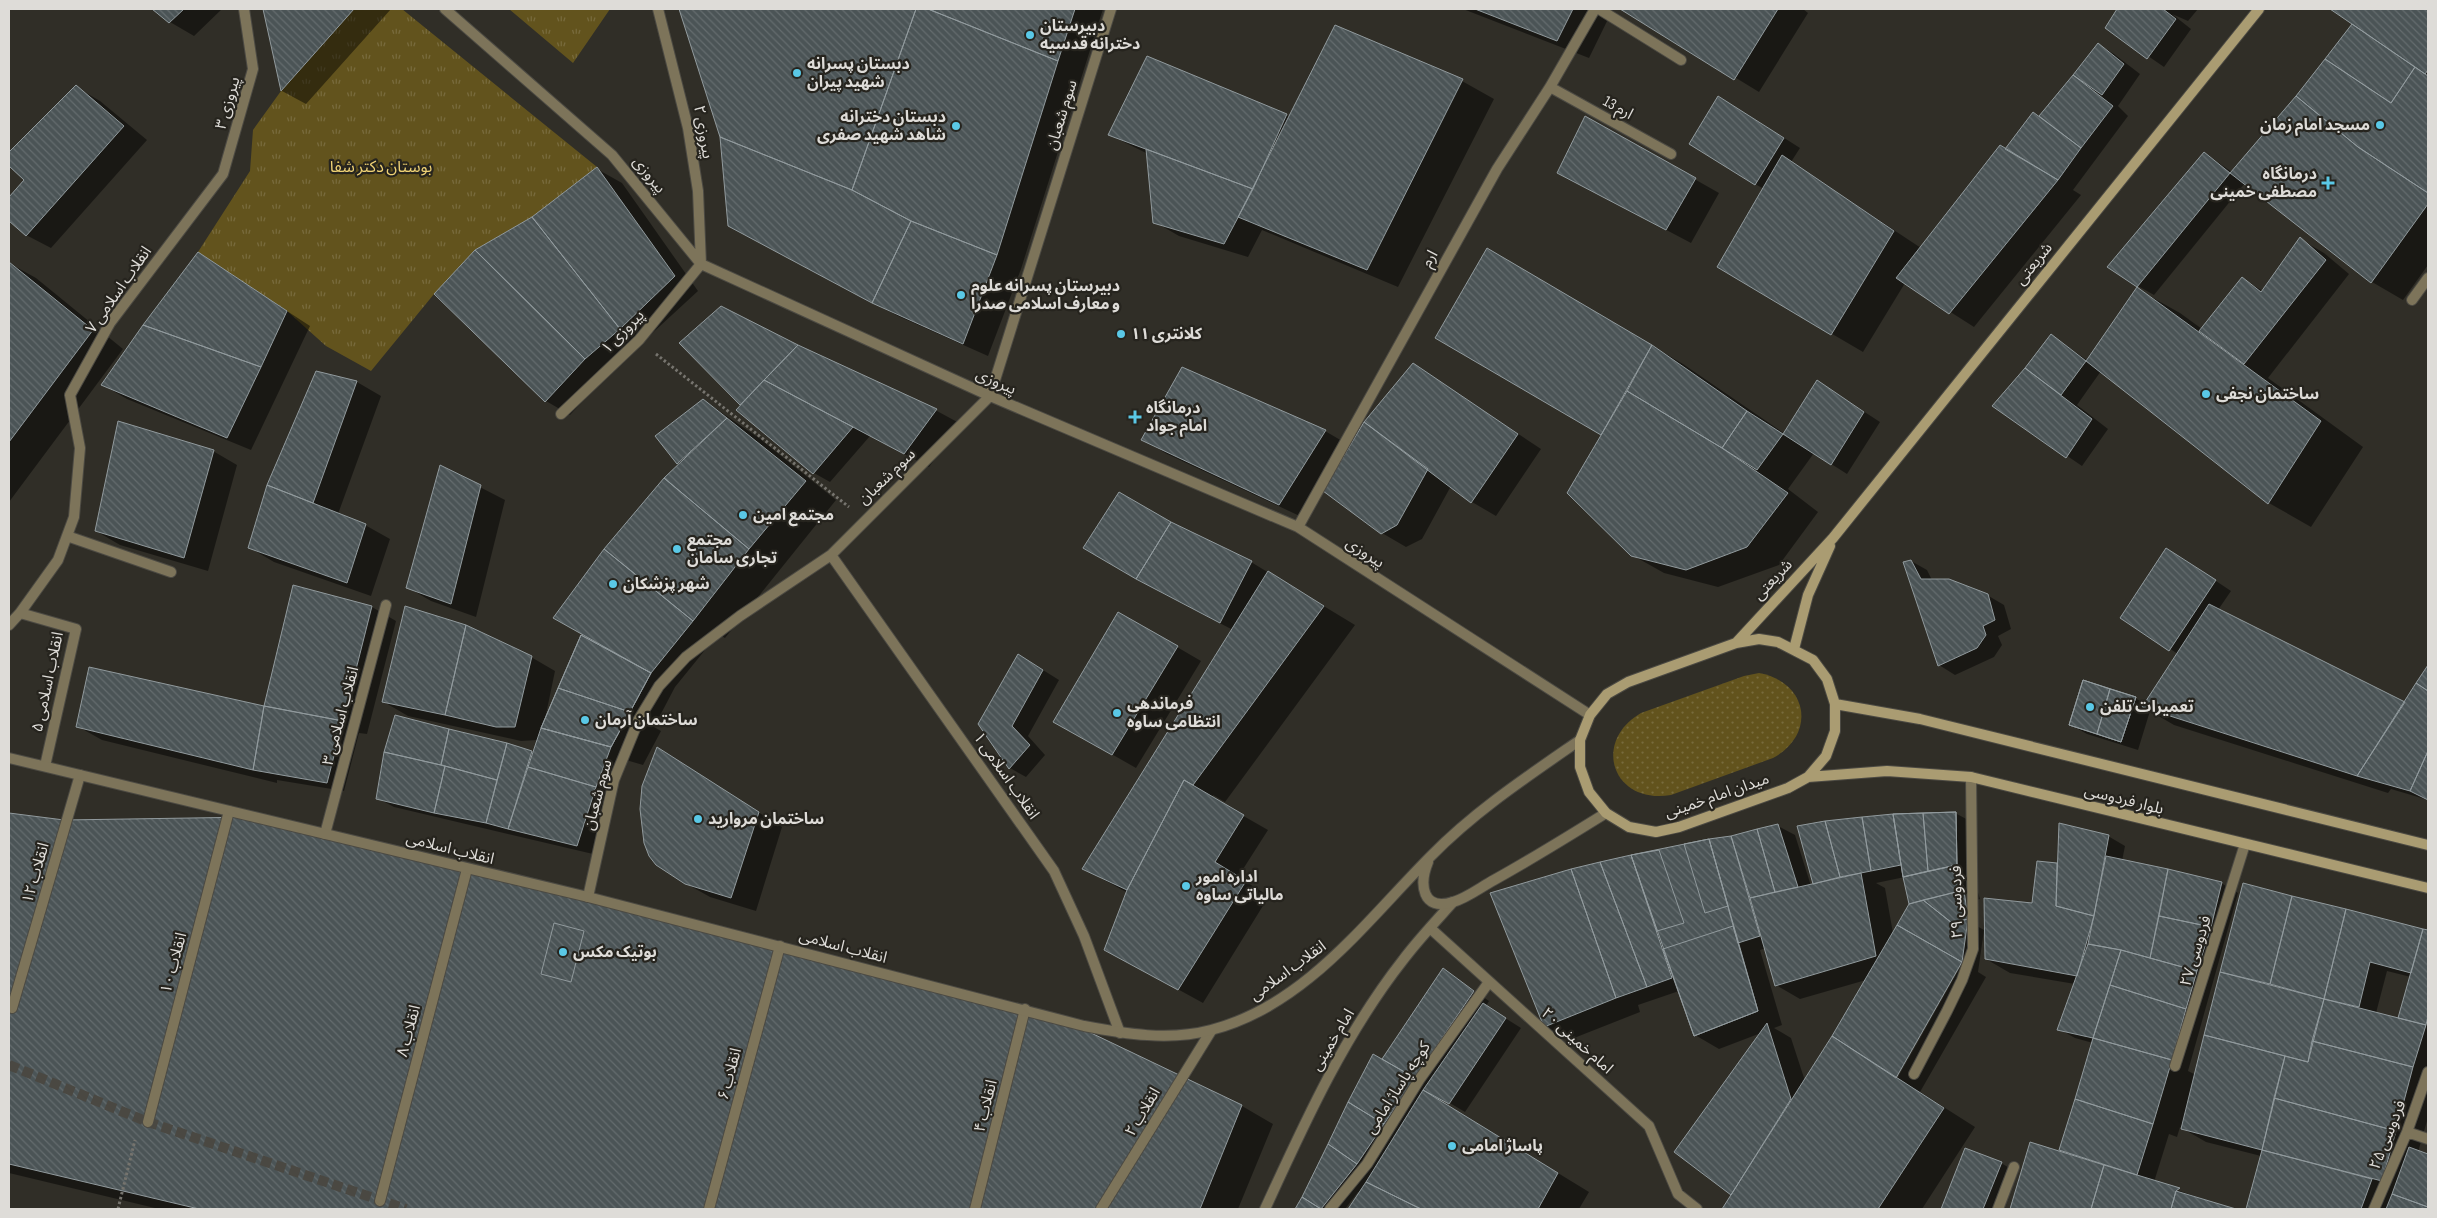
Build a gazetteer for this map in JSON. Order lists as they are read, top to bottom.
{
  "streets": {
    "main road": ["شریعتی", "میدان امام خمینی", "بلوار فردوسی"],
    "street": [
      "پیروزی ۳",
      "ارم 13",
      "سوم شعبان",
      "پیروزی ۲",
      "پیروزی",
      "ارم",
      "انقلاب اسلامی ۷",
      "پیروزی ۱",
      "انقلاب اسلامی ۵",
      "انقلاب اسلامی ۳",
      "انقلاب اسلامی ۱",
      "انقلاب اسلامی",
      "انقلاب ۱۲",
      "فردوسی ۲۹",
      "فردوسی ۲۷",
      "انقلاب ۱۰",
      "انقلاب ۸",
      "امام خمینی",
      "امام خمینی ۲۰",
      "انقلاب ۶",
      "کوچه پاساژ امامی",
      "انقلاب ۴",
      "انقلاب ۲",
      "فردوسی ۲۵"
    ]
  },
  "crossings": [
    ["پیروزی ۳", "انقلاب اسلامی ۷"],
    ["ارم 13", "ارم"],
    ["سوم شعبان", "پیروزی"],
    ["سوم شعبان", "انقلاب اسلامی ۱"],
    ["سوم شعبان", "انقلاب اسلامی"],
    ["پیروزی ۲", "پیروزی"],
    ["پیروزی ۲", "پیروزی ۱"],
    ["پیروزی", "ارم"],
    ["پیروزی", "پیروزی ۱"],
    ["پیروزی", "میدان امام خمینی"],
    ["شریعتی", "میدان امام خمینی"],
    ["انقلاب اسلامی ۷", "انقلاب اسلامی ۵"],
    ["انقلاب اسلامی ۵", "انقلاب اسلامی"],
    ["انقلاب اسلامی ۳", "انقلاب اسلامی"],
    ["انقلاب اسلامی ۱", "انقلاب اسلامی"],
    ["میدان امام خمینی", "بلوار فردوسی"],
    ["میدان امام خمینی", "انقلاب اسلامی"],
    ["میدان امام خمینی", "امام خمینی"],
    ["بلوار فردوسی", "فردوسی ۲۹"],
    ["بلوار فردوسی", "فردوسی ۲۷"],
    ["انقلاب اسلامی", "انقلاب ۱۲"],
    ["انقلاب اسلامی", "انقلاب ۱۰"],
    ["انقلاب اسلامی", "انقلاب ۸"],
    ["انقلاب اسلامی", "انقلاب ۶"],
    ["انقلاب اسلامی", "انقلاب ۴"],
    ["انقلاب اسلامی", "انقلاب ۲"],
    ["امام خمینی", "امام خمینی ۲۰"],
    ["امام خمینی ۲۰", "کوچه پاساژ امامی"]
  ],
  "parks": ["بوستان دکتر شفا"],
  "places": {
    "other": [
      "دبیرستان دخترانه قدسیه",
      "دبستان پسرانه شهید پیران",
      "مسجد امام زمان",
      "دبستان دخترانه شاهد شهید صفری",
      "دبیرستان پسرانه علوم و معارف اسلامی صدرا",
      "کلانتری ۱۱",
      "ساختمان نجفی",
      "مجتمع امین",
      "مجتمع تجاری سامان",
      "شهر پزشکان",
      "تعمیرات تلفن",
      "فرماندهی انتظامی ساوه",
      "ساختمان آرمان",
      "ساختمان مروارید",
      "اداره امور مالیاتی ساوه",
      "بوتیک مکس",
      "پاساژ امامی"
    ],
    "health": ["درمانگاه مصطفی خمینی", "درمانگاه امام جواد"]
  }
}
